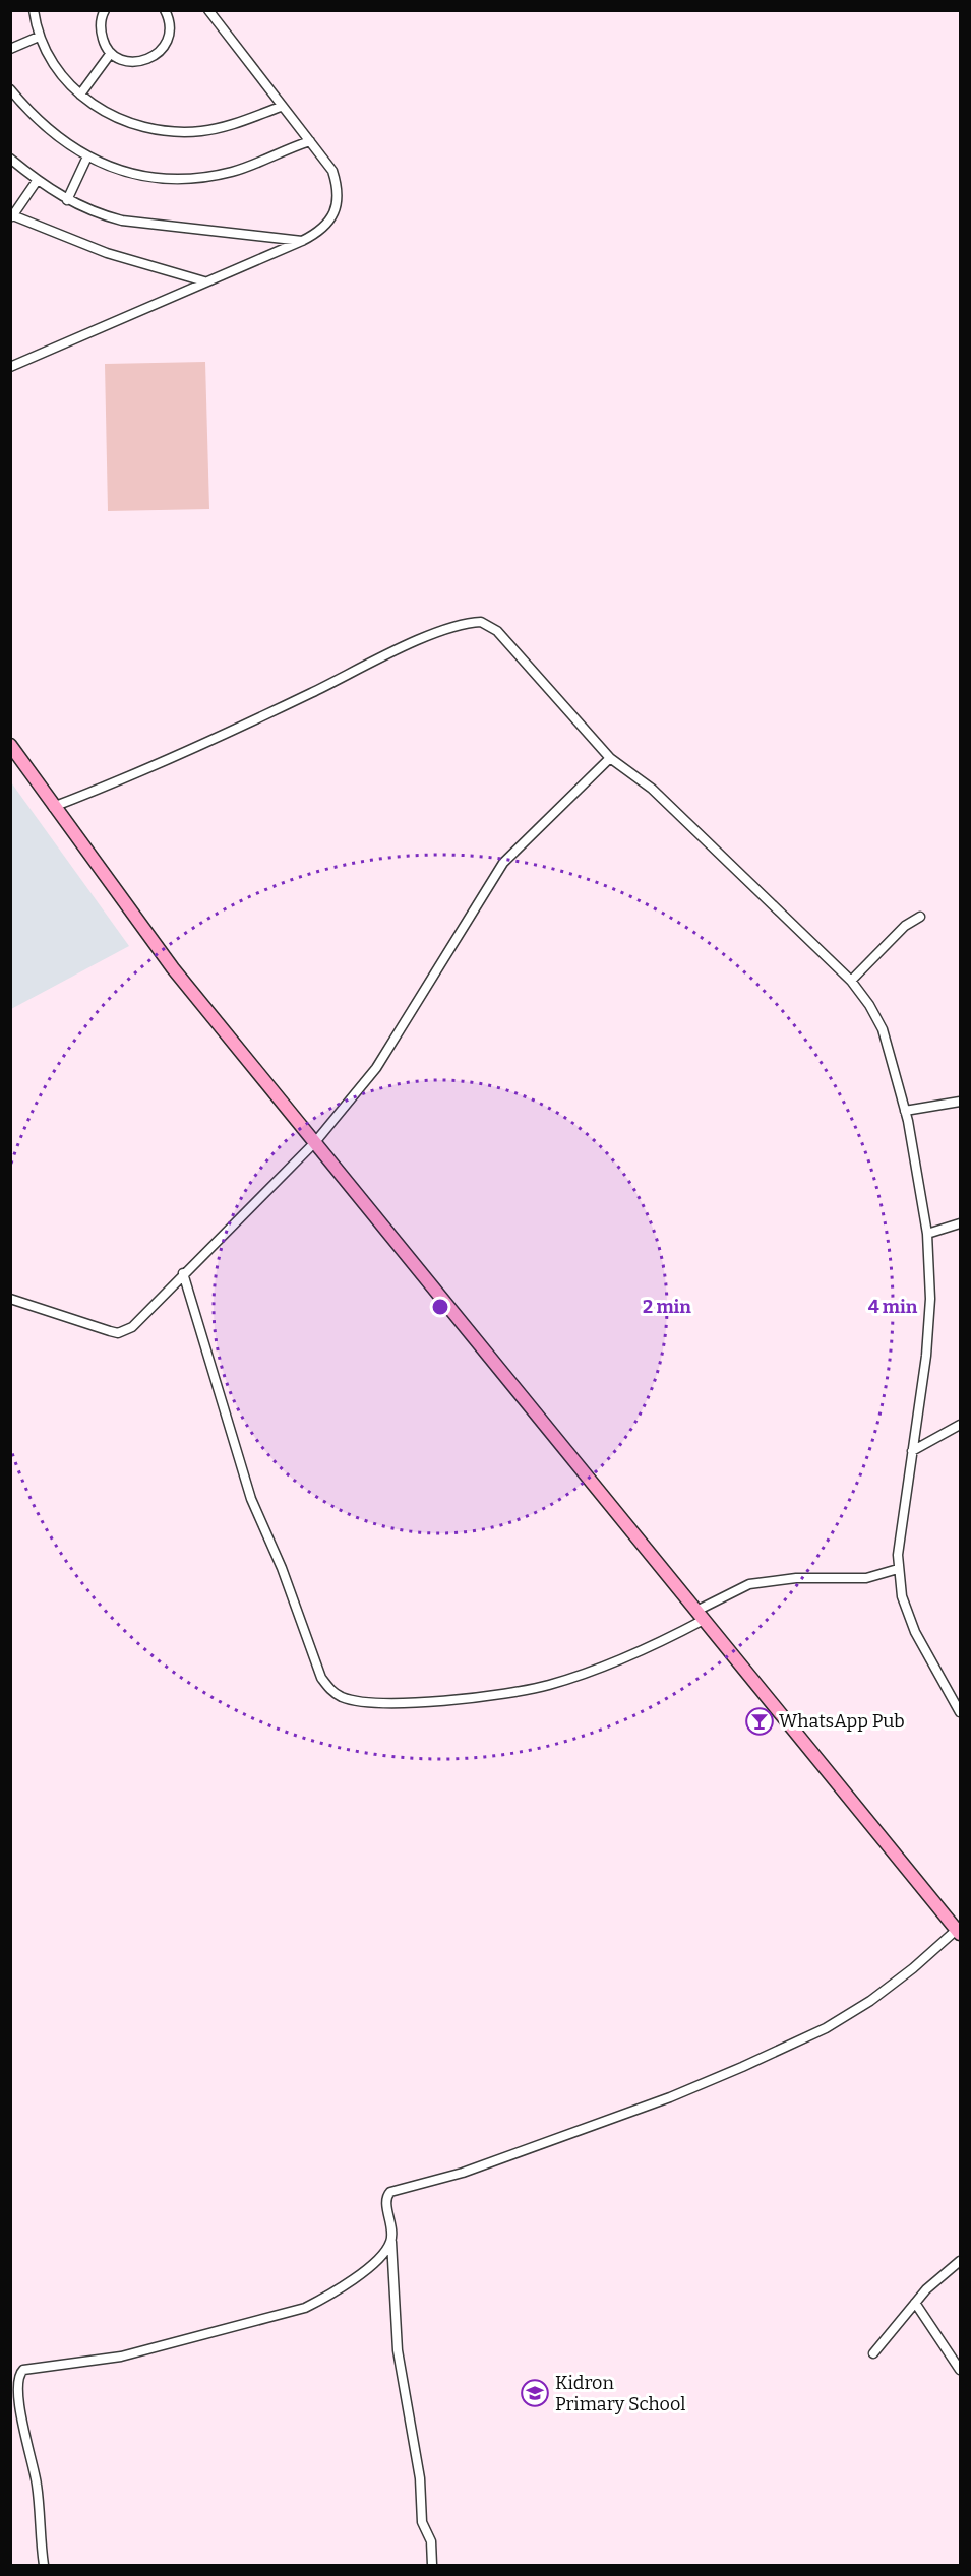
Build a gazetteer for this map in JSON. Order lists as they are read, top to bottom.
{
  "places": {
    "bar": ["WhatsApp Pub"],
    "school or university": ["Kidron Primary School"]
  },
  "rings": ["2 min", "4 min"]
}
